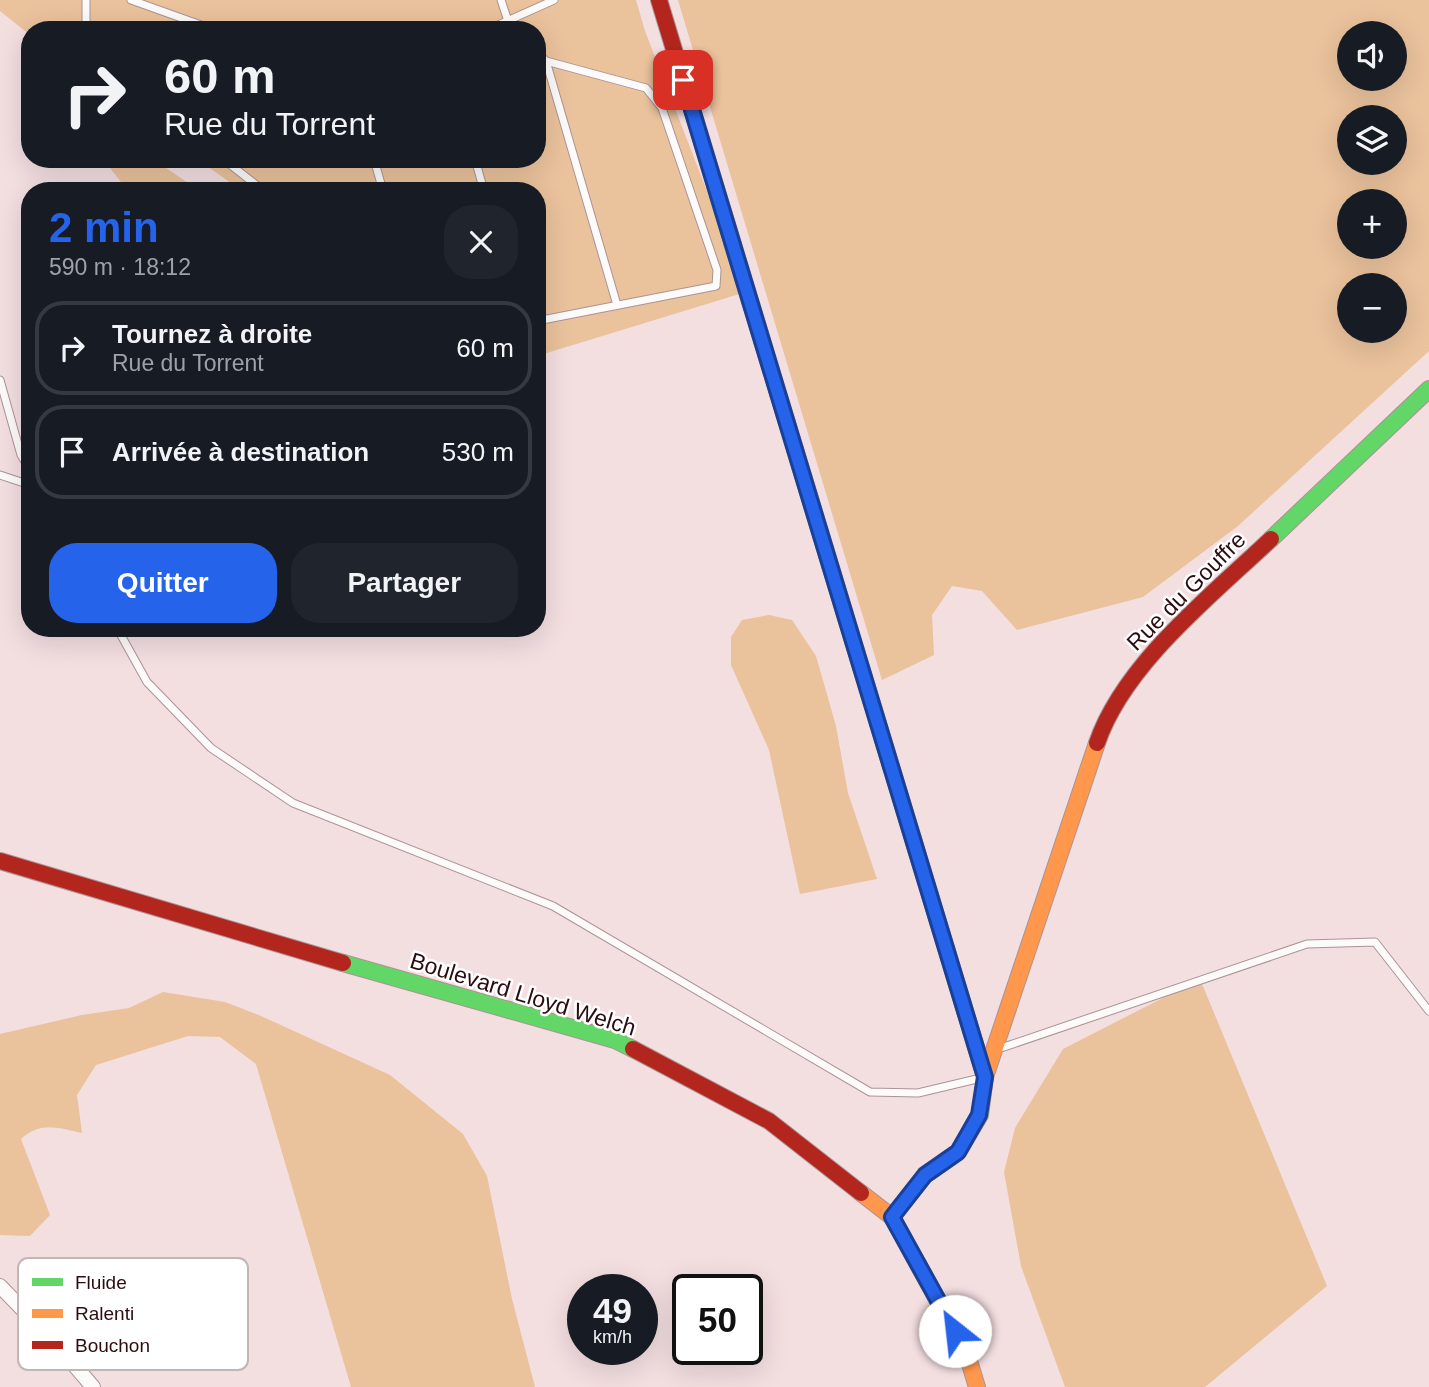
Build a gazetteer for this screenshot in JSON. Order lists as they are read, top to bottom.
{
  "streets": {
    "street": ["Rue du Gouffre", "Boulevard Lloyd Welch"]
  },
  "crossings": [
    ["Rue du Gouffre", "Boulevard Lloyd Welch"]
  ],
  "legend": ["Fluide", "Ralenti", "Bouchon"],
  "page": {
    "map_buttons": ["+", "−"],
    "turn": ["60 m", "Rue du Torrent"],
    "heading": ["2 min", "590 m · 18:12"],
    "list": [
      {
        "name": "Tournez à droite",
        "note": "Rue du Torrent",
        "value": "60 m"
      },
      {
        "name": "Arrivée à destination",
        "value": "530 m"
      }
    ],
    "buttons": ["Quitter", "Partager"],
    "speed": "49 km/h",
    "limit": "50"
  }
}
